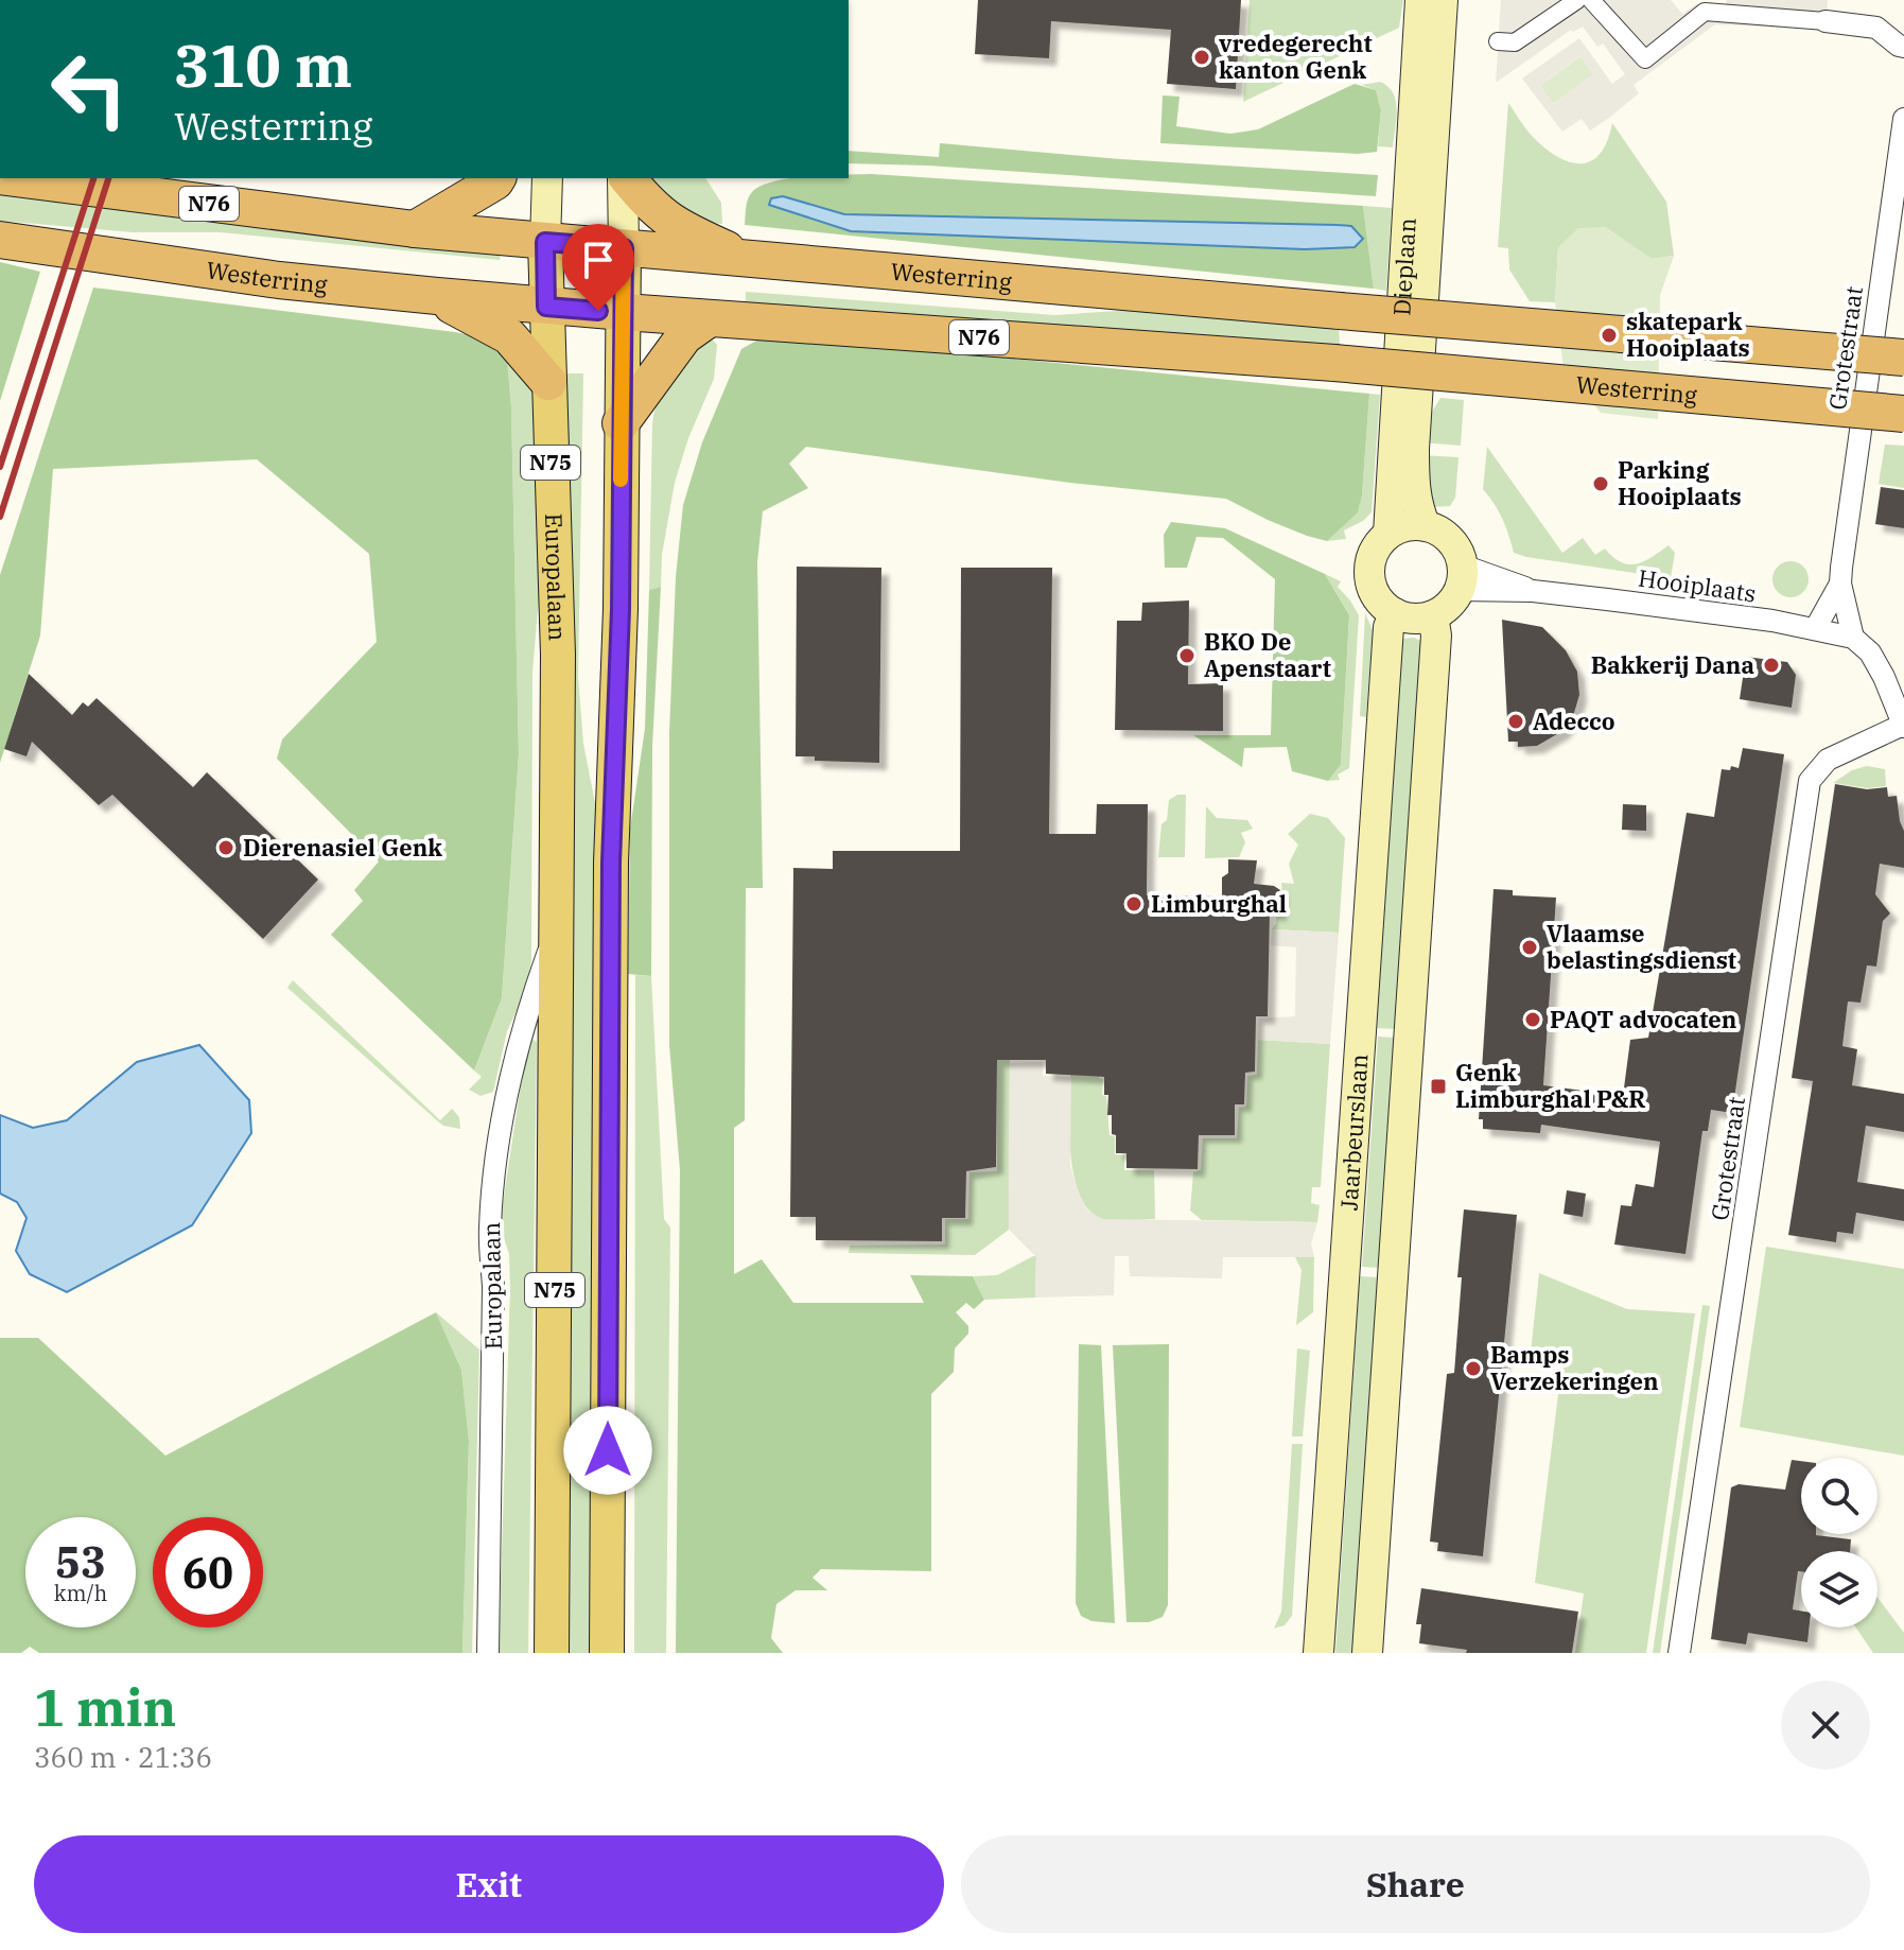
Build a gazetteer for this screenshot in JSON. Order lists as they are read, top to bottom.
{
  "streets": {
    "highway": ["N76", "Westerring"],
    "main road": [
      "Dieplaan",
      "N75",
      "Europalaan",
      "Jaarbeurslaan"
    ],
    "street": ["Grotestraat", "Hooiplaats"]
  },
  "crossings": [
    ["Dieplaan", "Westerring"],
    ["Dieplaan", "Hooiplaats"],
    ["Dieplaan", "Jaarbeurslaan"],
    ["Westerring", "N75"],
    ["Westerring", "Europalaan"],
    ["Grotestraat", "Hooiplaats"],
    ["Hooiplaats", "Jaarbeurslaan"]
  ],
  "places": {
    "other": [
      "vredegerecht kanton Genk",
      "skatepark Hooiplaats",
      "Parking Hooiplaats",
      "BKO De Apenstaart",
      "Bakkerij Dana",
      "Adecco",
      "Dierenasiel Genk",
      "Limburghal",
      "Vlaamse belastingsdienst",
      "PAQT advocaten",
      "Bamps Verzekeringen"
    ],
    "transit": ["Genk Limburghal P&R"]
  },
  "page": {
    "turn": ["310 m", "Westerring"],
    "speed": "53 km/h",
    "limit": "60",
    "heading": ["1 min", "360 m · 21:36"],
    "buttons": ["Exit", "Share"]
  }
}
